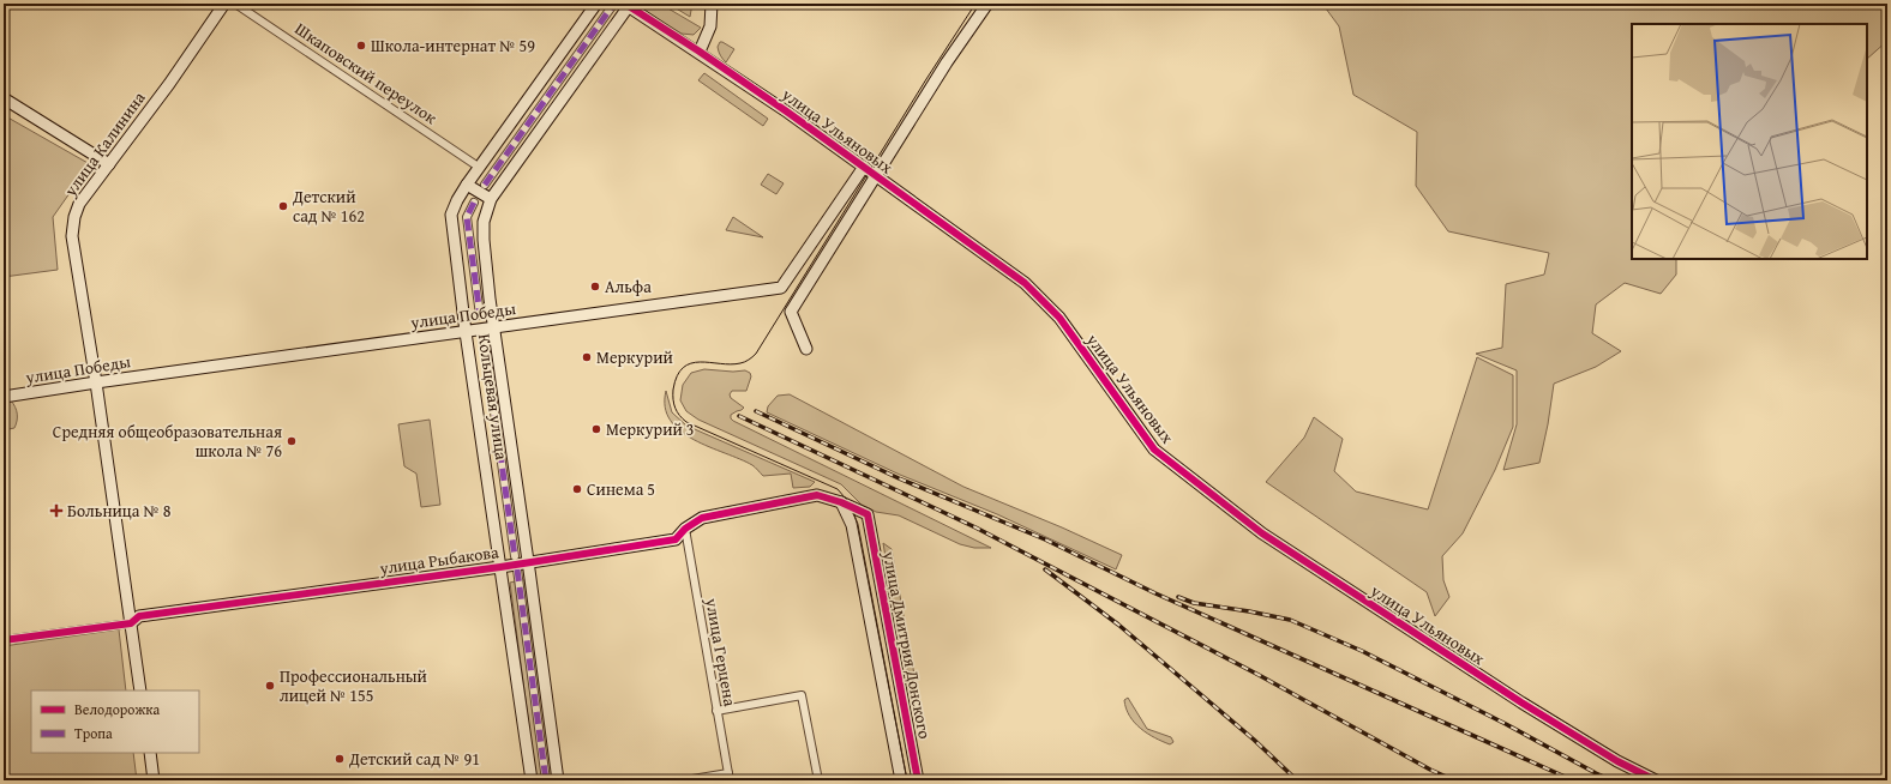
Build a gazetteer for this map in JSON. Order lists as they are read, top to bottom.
{
  "streets": {
    "street": [
      "Шкаповский переулок",
      "улица Ульяновых",
      "улица Калинина",
      "улица Победы",
      "Кольцевая улица",
      "улица Рыбакова",
      "улица Дмитрия Донского",
      "улица Герцена"
    ]
  },
  "crossings": [
    ["Шкаповский переулок", "Кольцевая улица"],
    ["улица Ульяновых", "улица Победы"],
    ["улица Ульяновых", "Кольцевая улица"],
    ["улица Калинина", "улица Победы"],
    ["улица Калинина", "улица Рыбакова"],
    ["улица Победы", "Кольцевая улица"],
    ["Кольцевая улица", "улица Рыбакова"],
    ["улица Рыбакова", "улица Дмитрия Донского"],
    ["улица Рыбакова", "улица Герцена"]
  ],
  "places": {
    "other": [
      "Школа-интернат № 59",
      "Детский сад № 162",
      "Альфа",
      "Меркурий",
      "Меркурий 3",
      "Средняя общеобразовательная школа № 76",
      "Синема 5",
      "Профессиональный лицей № 155",
      "Детский сад № 91"
    ],
    "health": ["Больница № 8"]
  },
  "legend": ["Велодорожка", "Тропа"]
}
